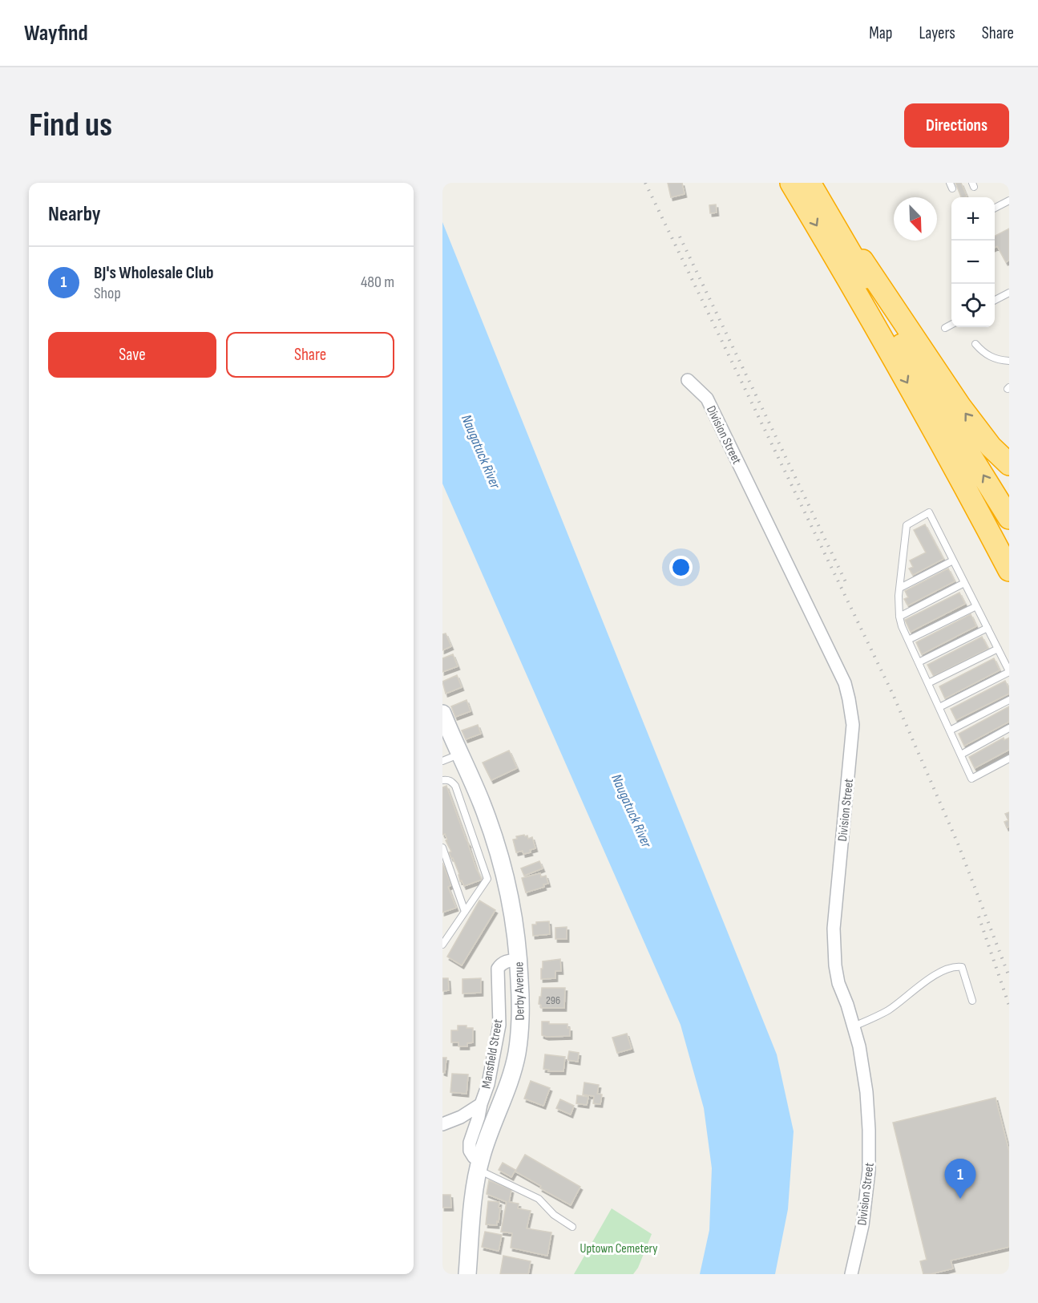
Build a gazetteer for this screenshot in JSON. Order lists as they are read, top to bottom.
{
  "streets": {
    "main road": ["Derby Avenue"],
    "street": ["Division Street", "Mansfield Street"]
  },
  "crossings": [
    ["Derby Avenue", "Mansfield Street"]
  ],
  "water": ["Naugatuck River"],
  "parks": ["Uptown Cemetery"],
  "house_numbers": ["296"],
  "north": "bottom right",
  "page": {
    "header": "Wayfind",
    "nav": ["Map", "Layers", "Share"],
    "buttons": [
      "Directions",
      ["Save", "Share"]
    ],
    "title": "Find us",
    "heading": "Nearby",
    "map_buttons": ["+", "−"],
    "list": [
      {
        "mark": "1",
        "name": "BJ's Wholesale Club",
        "note": "Shop",
        "value": "480 m"
      }
    ],
    "pins": "1"
  }
}
